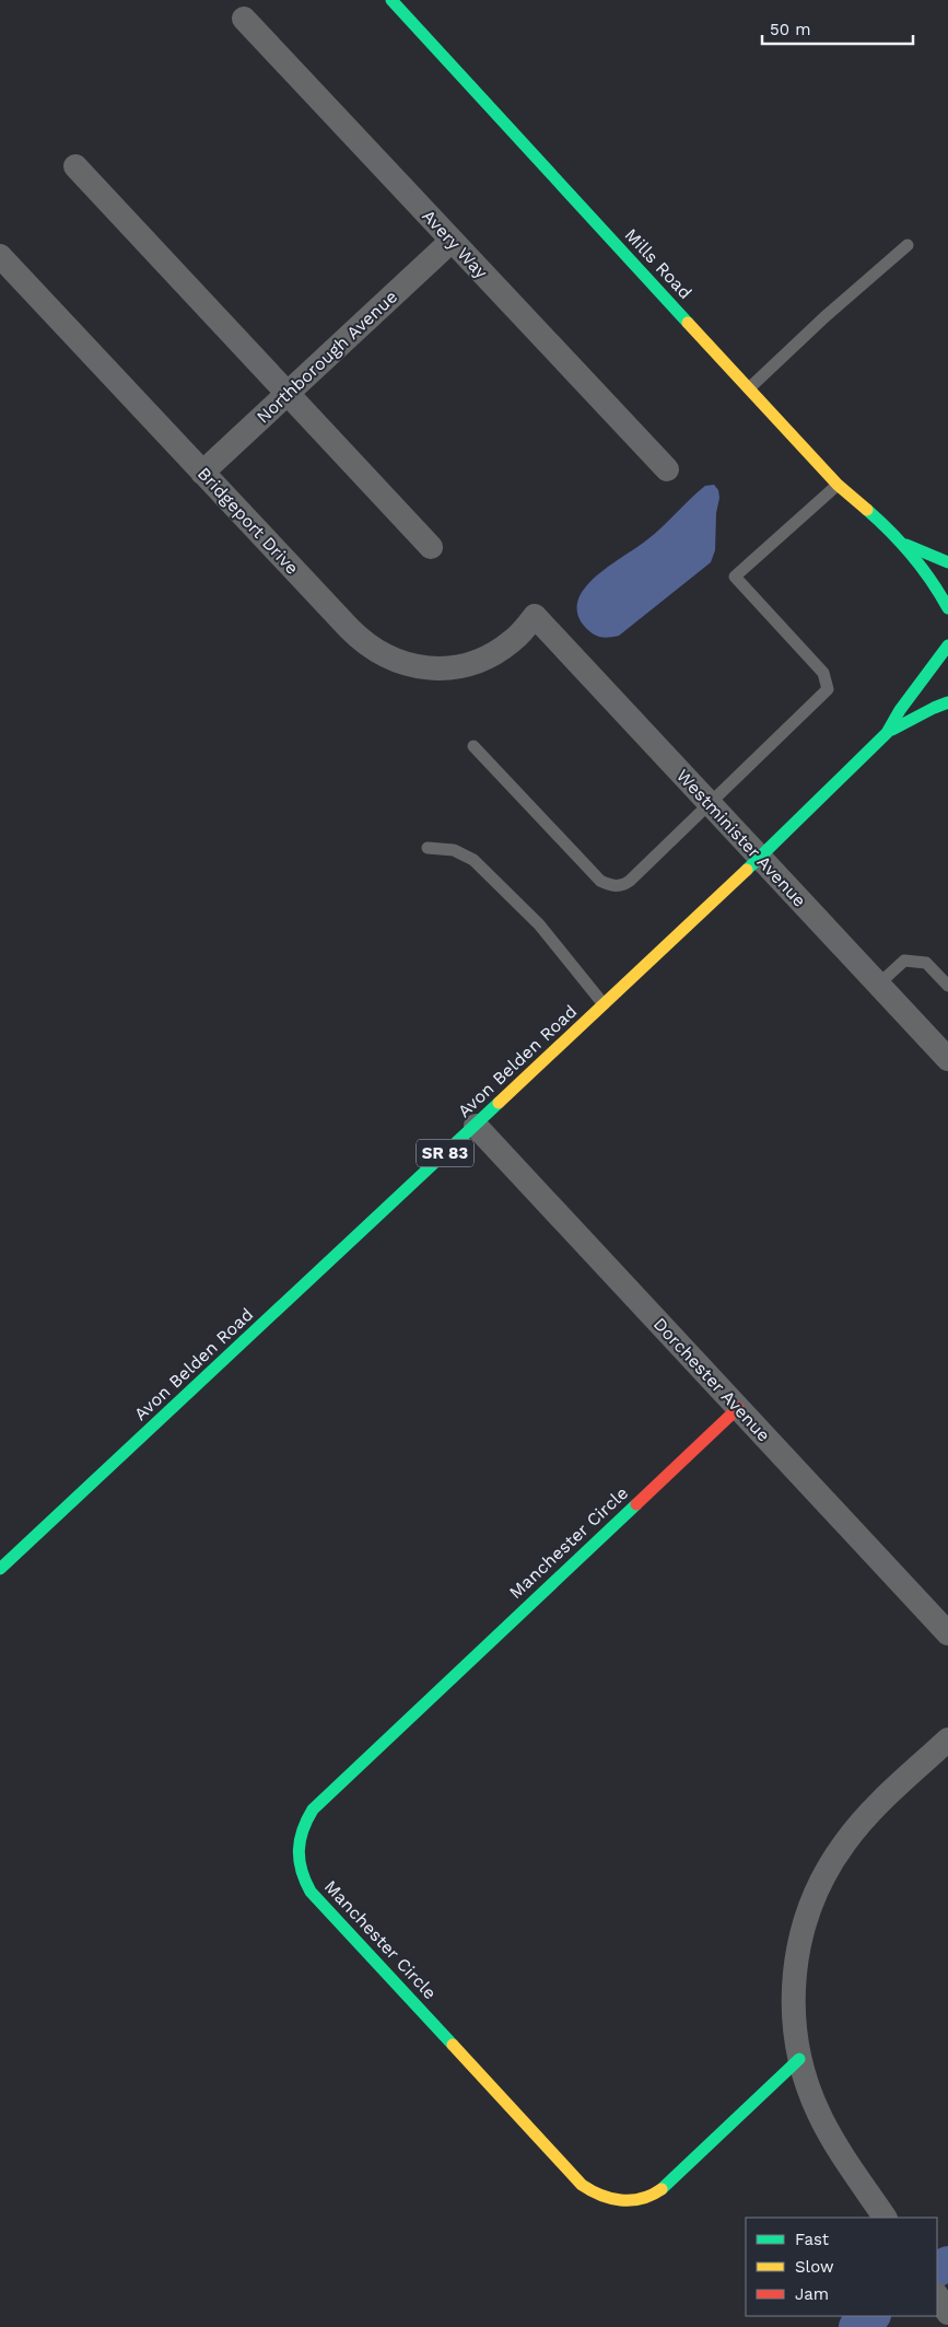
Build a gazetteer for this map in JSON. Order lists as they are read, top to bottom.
{
  "streets": {
    "street": [
      "Avery Way",
      "Mills Road",
      "Northborough Avenue",
      "Bridgeport Drive",
      "Westminister Avenue",
      "Avon Belden Road",
      "SR 83",
      "Dorchester Avenue",
      "Manchester Circle"
    ]
  },
  "crossings": [
    ["Avery Way", "Northborough Avenue"],
    ["Northborough Avenue", "Bridgeport Drive"],
    ["Bridgeport Drive", "Westminister Avenue"],
    ["Westminister Avenue", "Avon Belden Road"],
    ["Avon Belden Road", "Dorchester Avenue"],
    ["Dorchester Avenue", "Manchester Circle"]
  ],
  "legend": ["Fast", "Slow", "Jam"],
  "scale_bar": "50 m"
}
